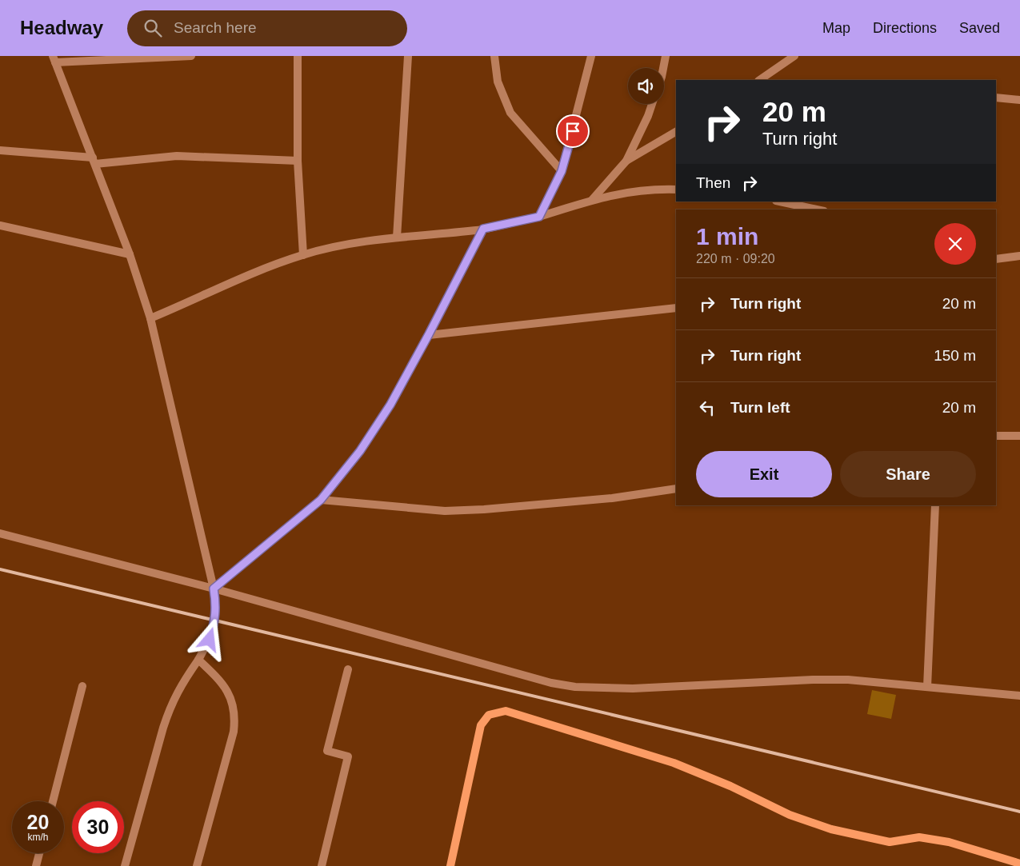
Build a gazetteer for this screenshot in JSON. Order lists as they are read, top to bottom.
{
  "page": {
    "header": "Headway",
    "search": "Search here",
    "nav": ["Map", "Directions", "Saved"],
    "turn": ["20 m", "Turn right"],
    "then": "Then",
    "heading": ["1 min", "220 m · 09:20"],
    "list": [
      {
        "name": "Turn right",
        "value": "20 m"
      },
      {
        "name": "Turn right",
        "value": "150 m"
      },
      {
        "name": "Turn left",
        "value": "20 m"
      }
    ],
    "buttons": ["Exit", "Share"],
    "speed": "20 km/h",
    "limit": "30"
  }
}
